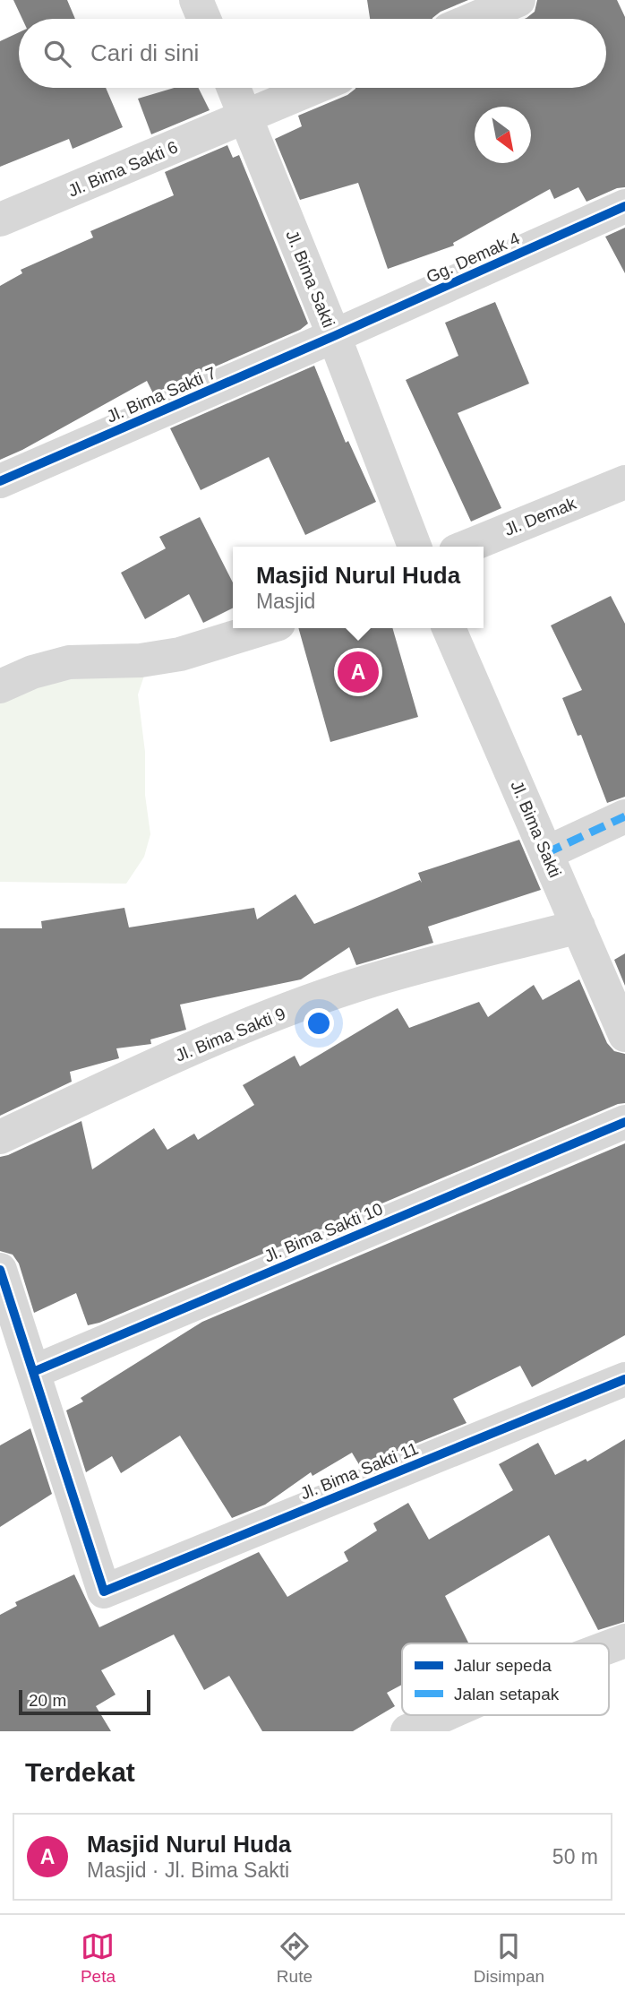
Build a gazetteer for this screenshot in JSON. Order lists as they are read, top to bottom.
{
  "streets": {
    "street": [
      "Jl. Bima Sakti 6",
      "Gg. Demak 4",
      "Jl. Bima Sakti",
      "Jl. Bima Sakti 7",
      "Jl. Demak",
      "Jl. Bima Sakti 9",
      "Jl. Bima Sakti 10",
      "Jl. Bima Sakti 11"
    ]
  },
  "crossings": [
    ["Jl. Bima Sakti 6", "Jl. Bima Sakti"],
    ["Gg. Demak 4", "Jl. Bima Sakti"],
    ["Gg. Demak 4", "Jl. Bima Sakti 7"],
    ["Jl. Bima Sakti", "Jl. Bima Sakti 7"],
    ["Jl. Bima Sakti", "Jl. Bima Sakti 9"],
    ["Jl. Bima Sakti 10", "Jl. Bima Sakti 11"]
  ],
  "legend": ["Jalur sepeda", "Jalan setapak"],
  "scale_bar": "20 m",
  "north": "bottom right",
  "page": {
    "search": "Cari di sini",
    "popup": ["Masjid Nurul Huda", "Masjid"],
    "pins": "A",
    "scale": "20 m",
    "heading": "Terdekat",
    "list": [
      {
        "mark": "A",
        "name": "Masjid Nurul Huda",
        "note": "Masjid · Jl. Bima Sakti",
        "value": "50 m"
      }
    ],
    "nav": ["Peta", "Rute", "Disimpan"]
  }
}
